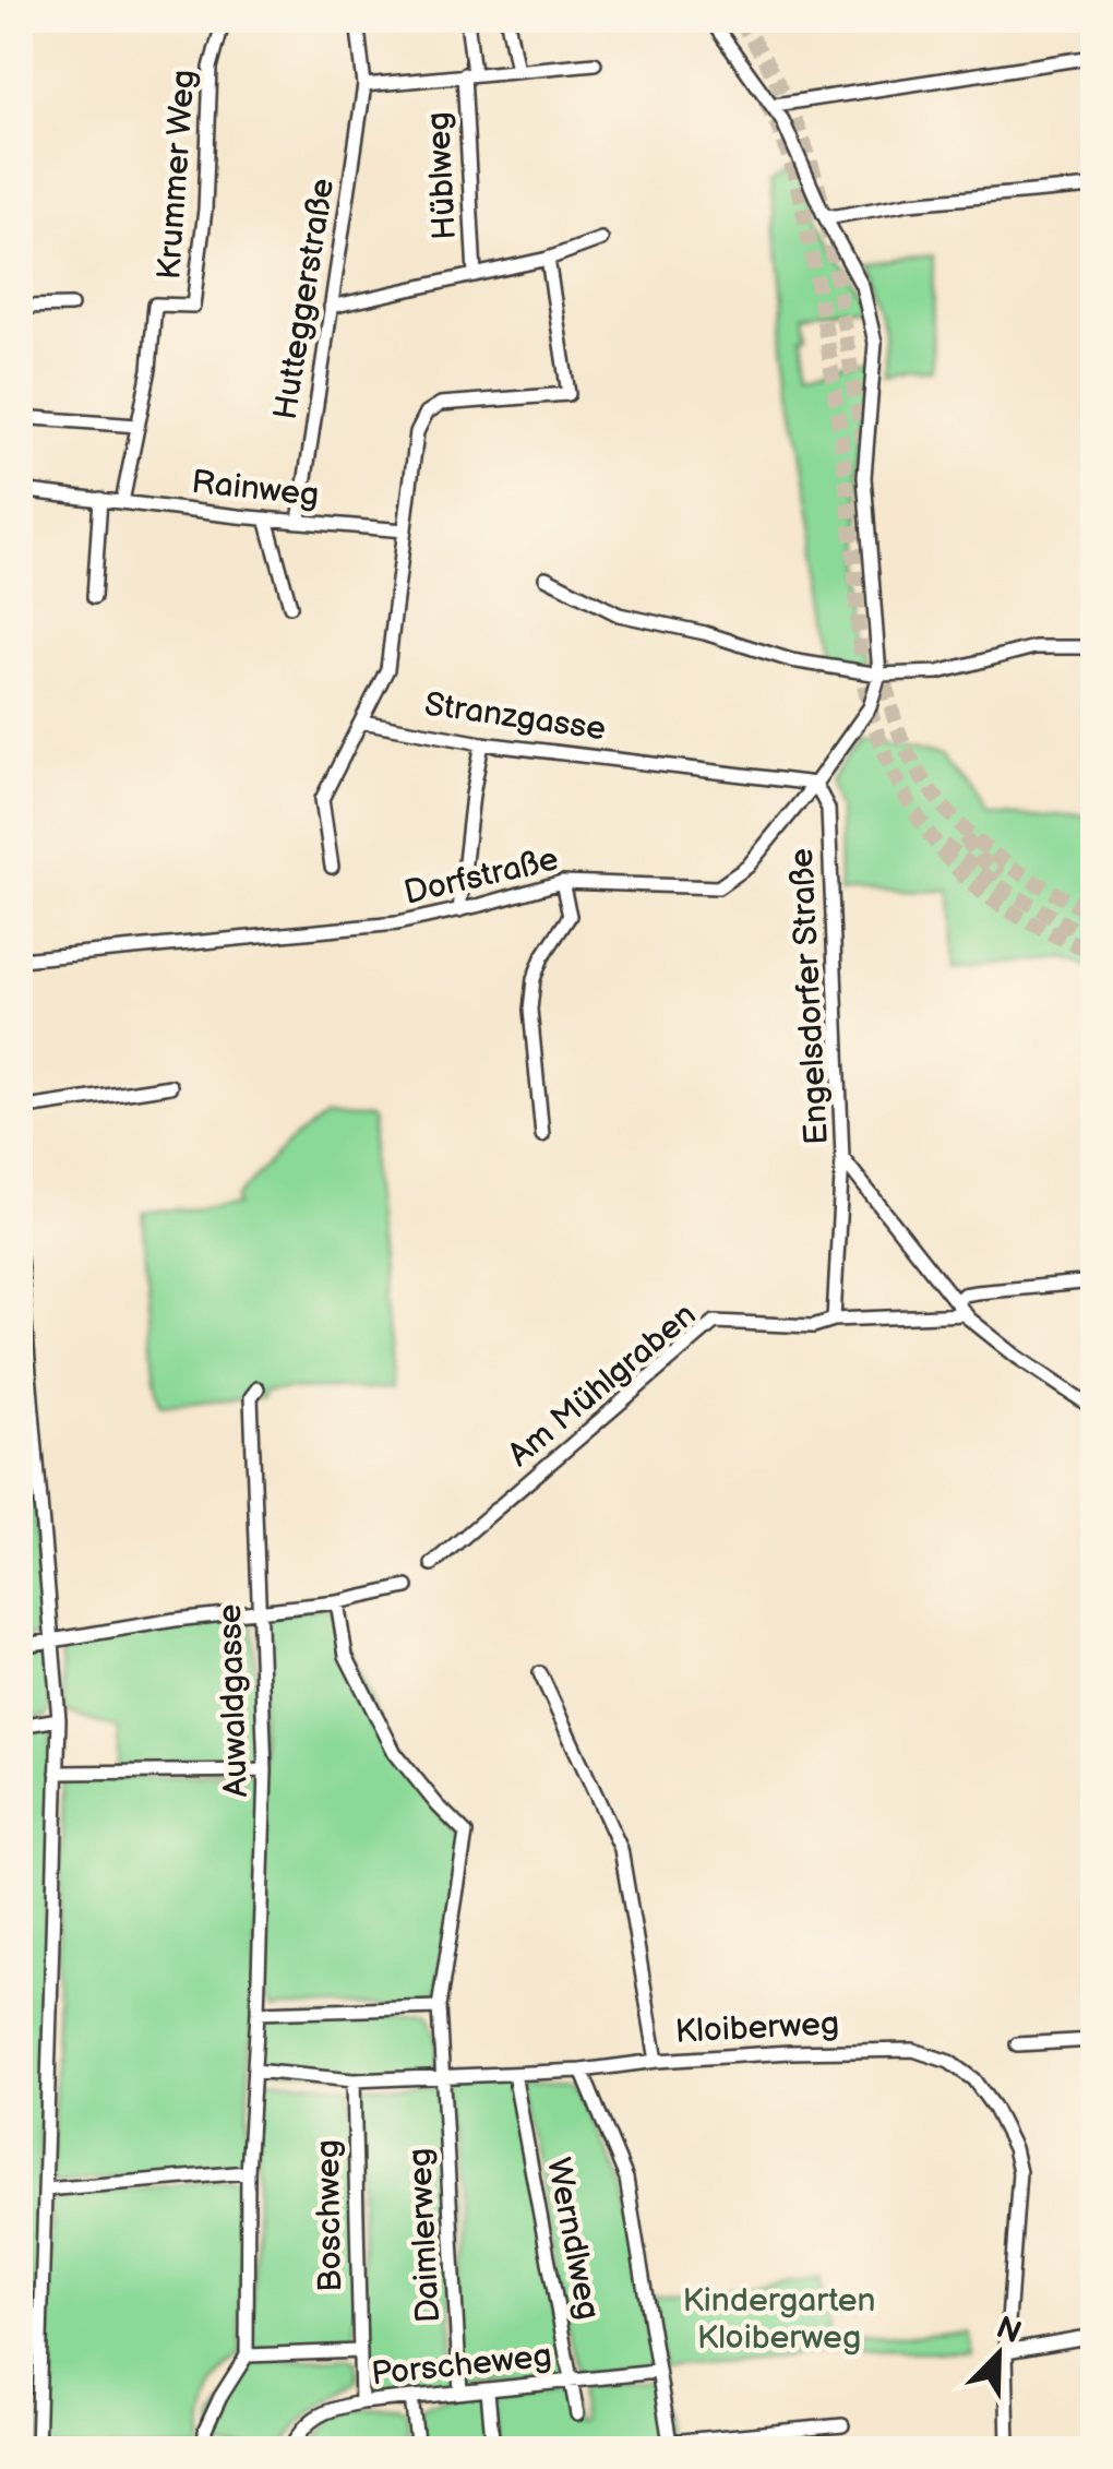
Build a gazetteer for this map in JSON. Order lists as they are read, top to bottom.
{
  "streets": {
    "street": [
      "Krummer Weg",
      "Hüblweg",
      "Hutteggerstraße",
      "Rainweg",
      "Stranzgasse",
      "Dorfstraße",
      "Engelsdorfer Straße",
      "Am Mühlgraben",
      "Auwaldgasse",
      "Kloiberweg",
      "Boschweg",
      "Daimlerweg",
      "Werndlweg",
      "Porscheweg"
    ]
  },
  "crossings": [
    ["Krummer Weg", "Rainweg"],
    ["Hutteggerstraße", "Rainweg"],
    ["Stranzgasse", "Dorfstraße"],
    ["Stranzgasse", "Engelsdorfer Straße"],
    ["Dorfstraße", "Engelsdorfer Straße"],
    ["Engelsdorfer Straße", "Am Mühlgraben"],
    ["Auwaldgasse", "Kloiberweg"],
    ["Kloiberweg", "Boschweg"],
    ["Kloiberweg", "Daimlerweg"],
    ["Kloiberweg", "Werndlweg"],
    ["Boschweg", "Porscheweg"],
    ["Daimlerweg", "Porscheweg"],
    ["Werndlweg", "Porscheweg"]
  ],
  "parks": ["Kindergarten Kloiberweg"],
  "north": "top right"
}
